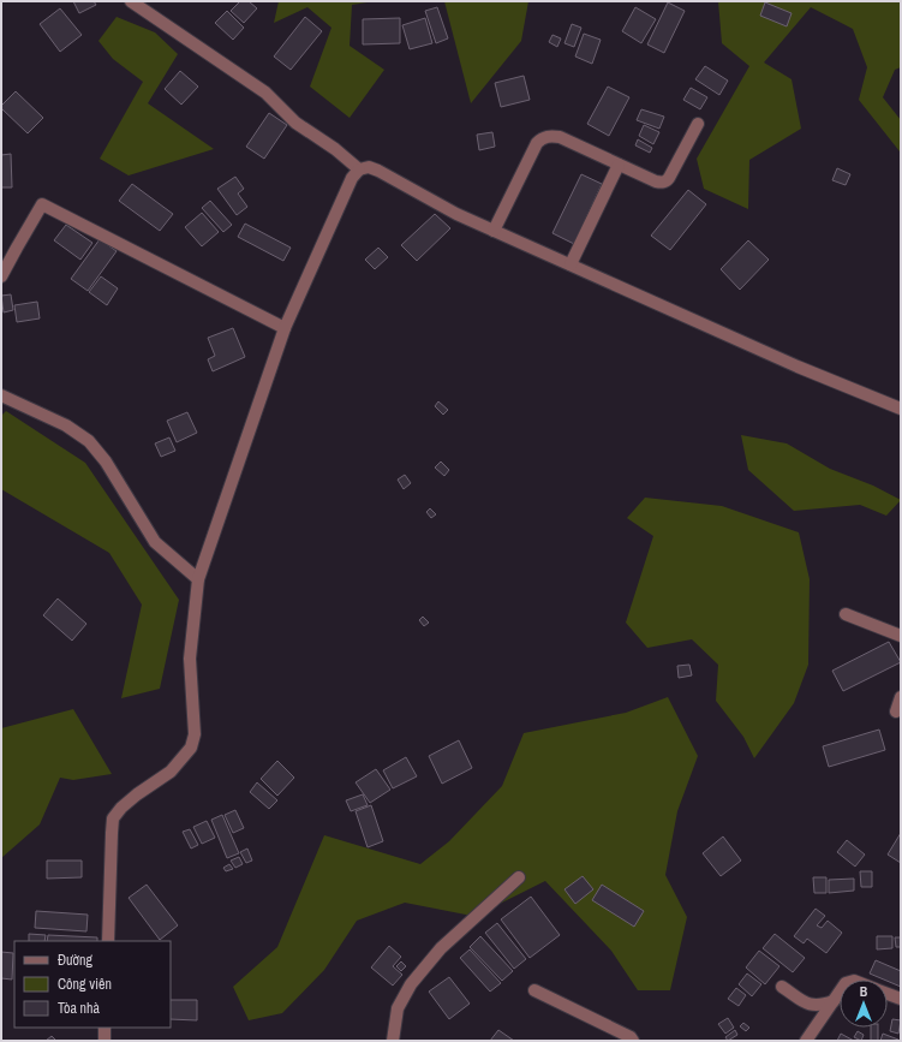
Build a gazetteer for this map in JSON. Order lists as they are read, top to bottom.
{
  "legend": ["Đường", "Công viên", "Tòa nhà"],
  "north": "top"
}
